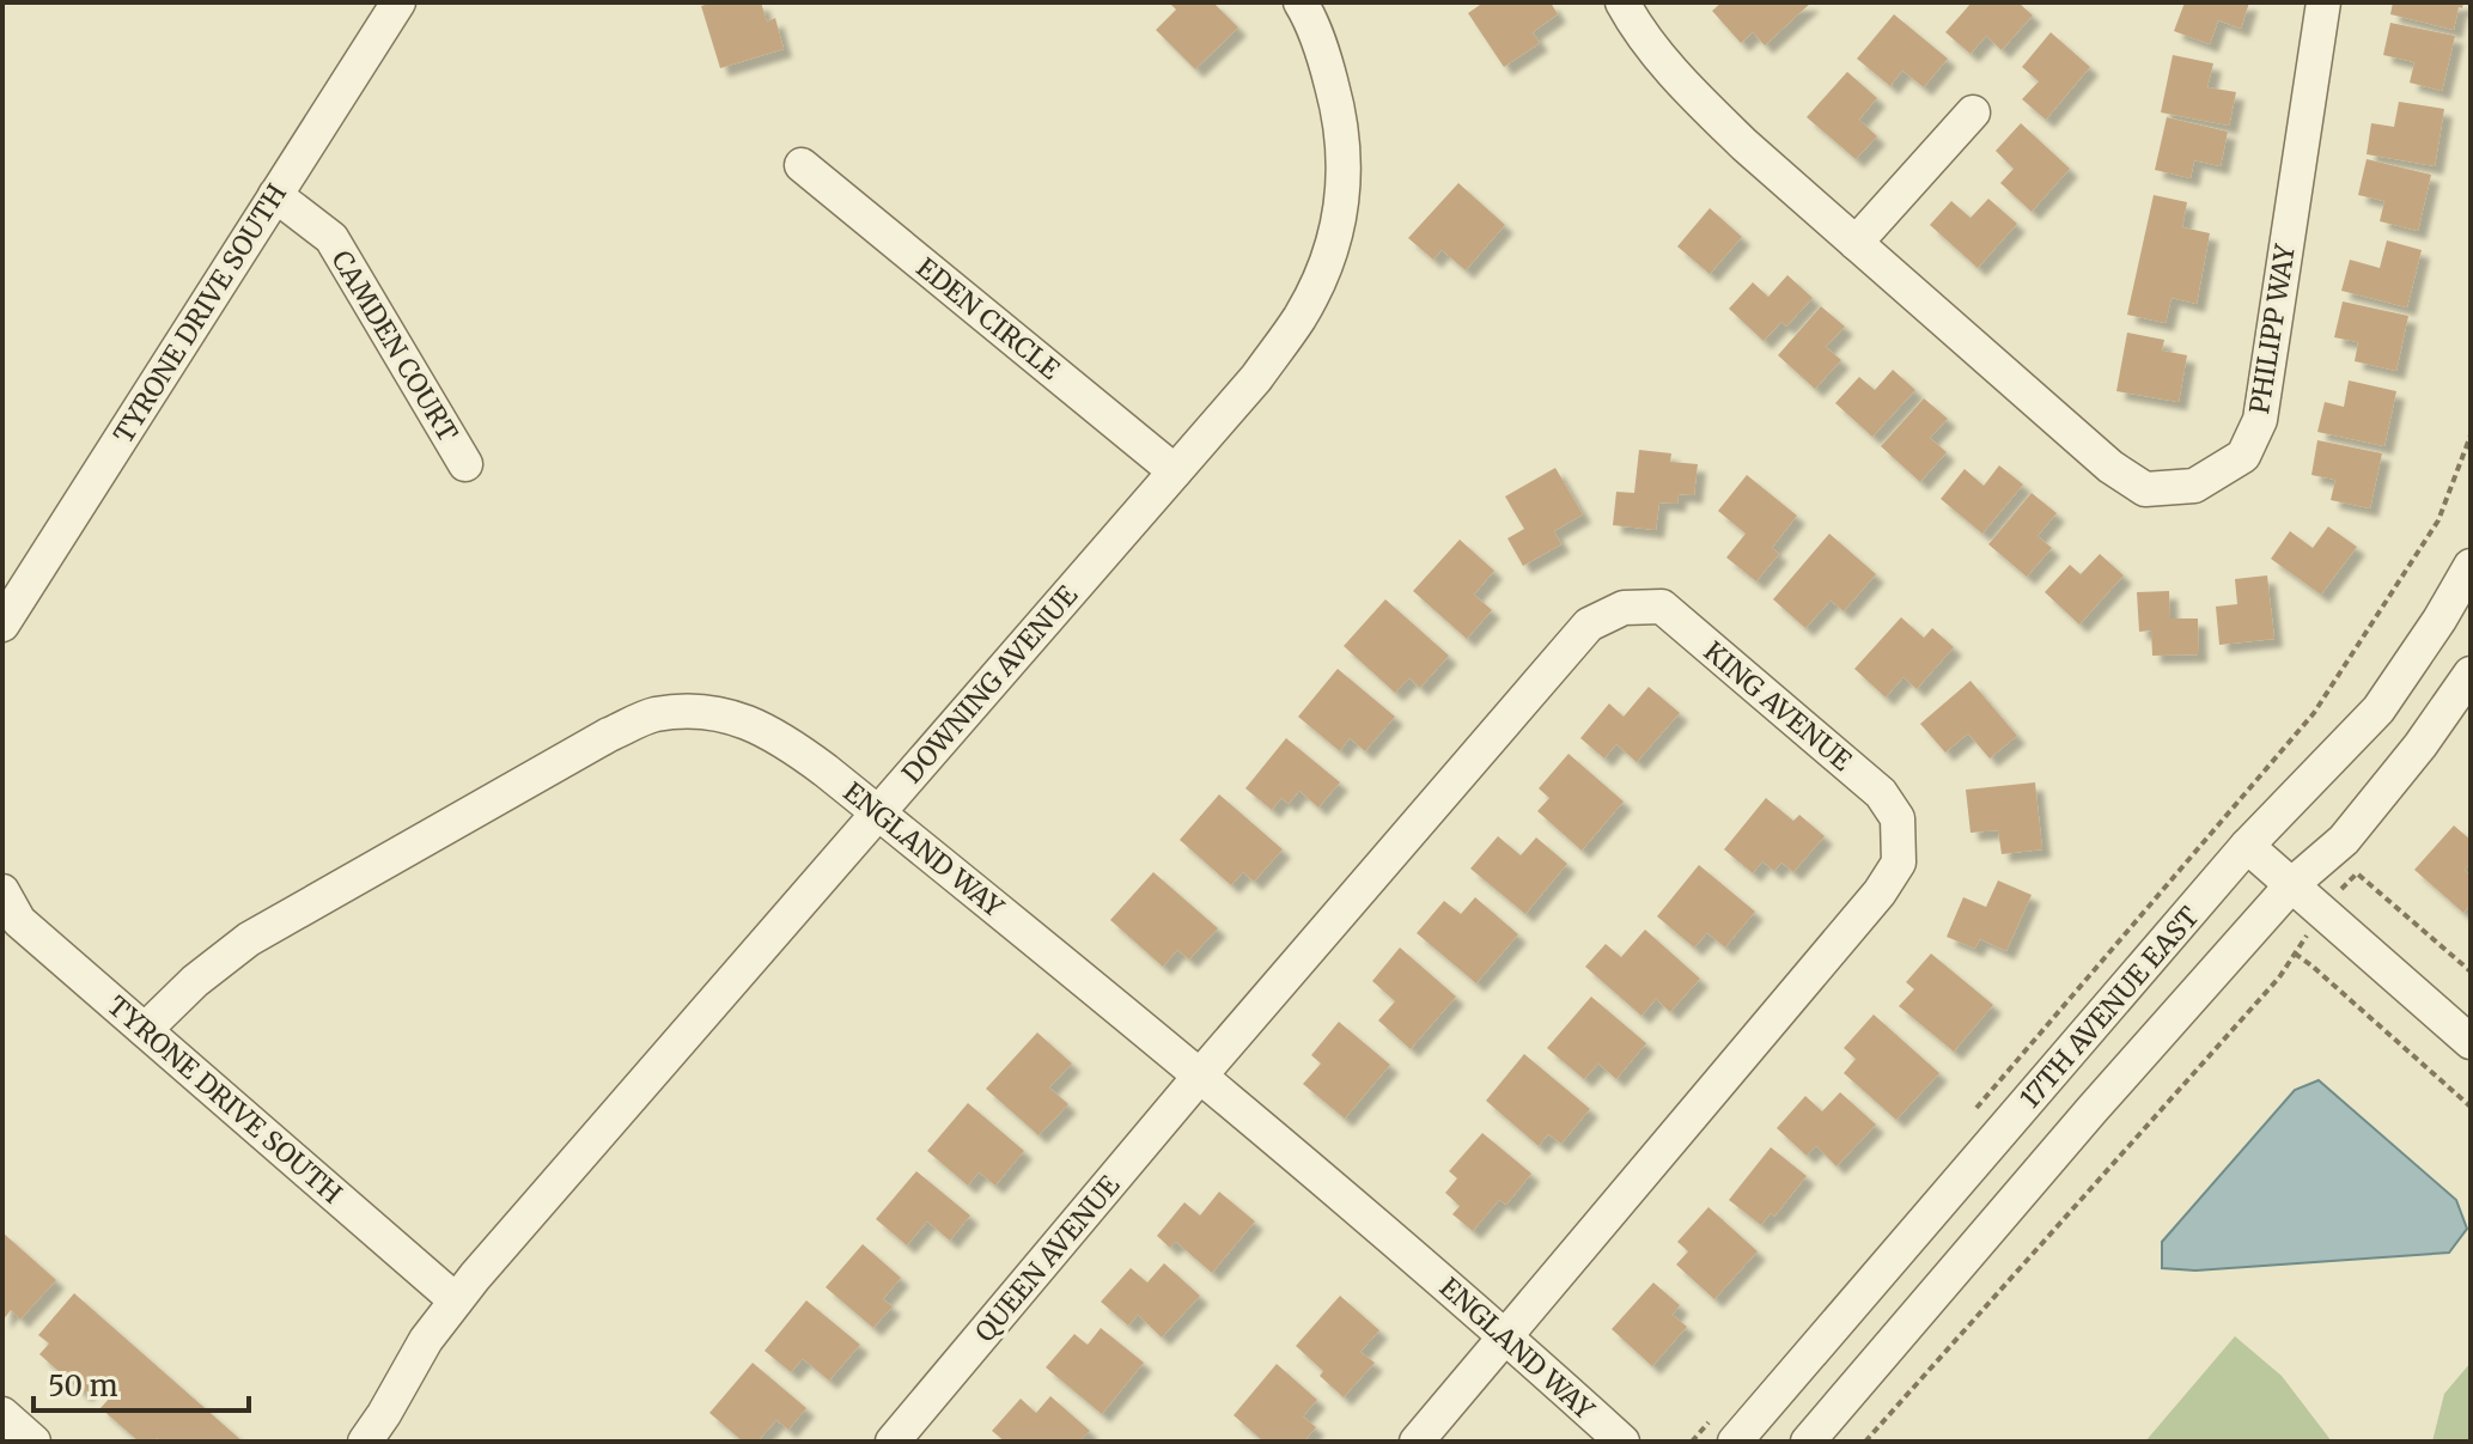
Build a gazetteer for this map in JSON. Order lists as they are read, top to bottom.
{
  "streets": {
    "street": [
      "TYRONE DRIVE SOUTH",
      "EDEN CIRCLE",
      "PHILIPP WAY",
      "CAMDEN COURT",
      "DOWNING AVENUE",
      "KING AVENUE",
      "ENGLAND WAY",
      "17TH AVENUE EAST",
      "QUEEN AVENUE"
    ]
  },
  "crossings": [
    ["TYRONE DRIVE SOUTH", "CAMDEN COURT"],
    ["TYRONE DRIVE SOUTH", "DOWNING AVENUE"],
    ["TYRONE DRIVE SOUTH", "ENGLAND WAY"],
    ["EDEN CIRCLE", "DOWNING AVENUE"],
    ["DOWNING AVENUE", "ENGLAND WAY"],
    ["KING AVENUE", "ENGLAND WAY"],
    ["KING AVENUE", "QUEEN AVENUE"],
    ["ENGLAND WAY", "QUEEN AVENUE"]
  ],
  "scale_bar": "50 m"
}
